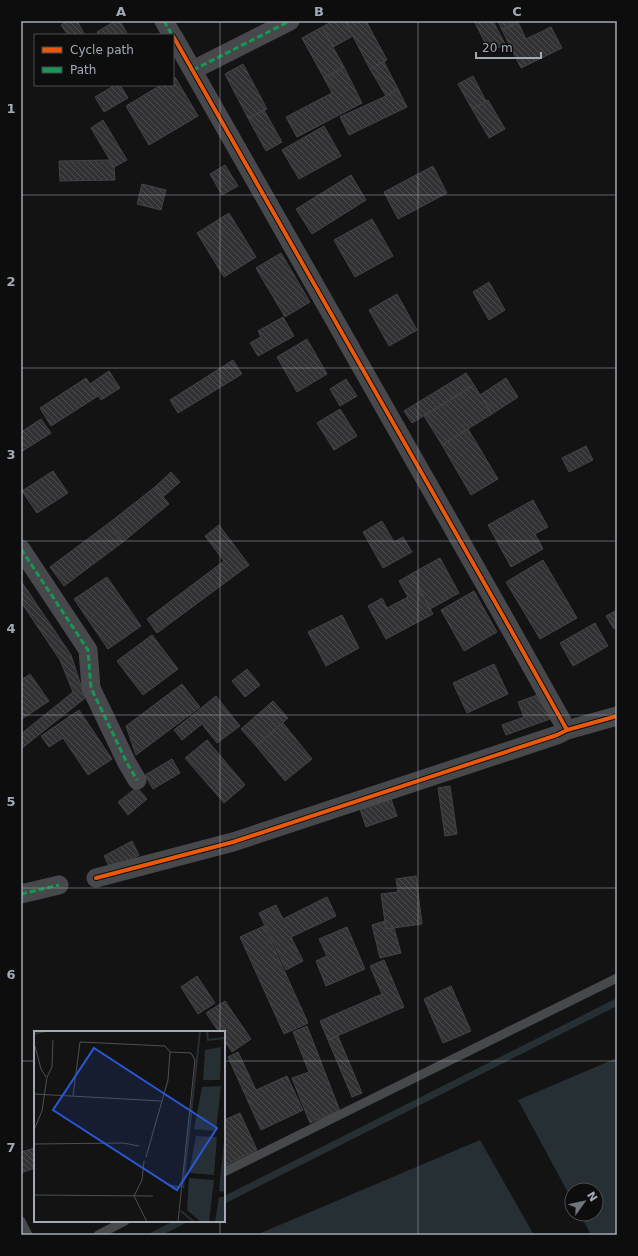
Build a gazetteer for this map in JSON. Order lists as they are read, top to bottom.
{
  "legend": ["Cycle path", "Path"],
  "scale_bar": "20 m",
  "north": "top right",
  "grid": {
    "columns": ["A", "B", "C"],
    "rows": [
      "1",
      "2",
      "3",
      "4",
      "5",
      "6",
      "7"
    ]
  }
}
